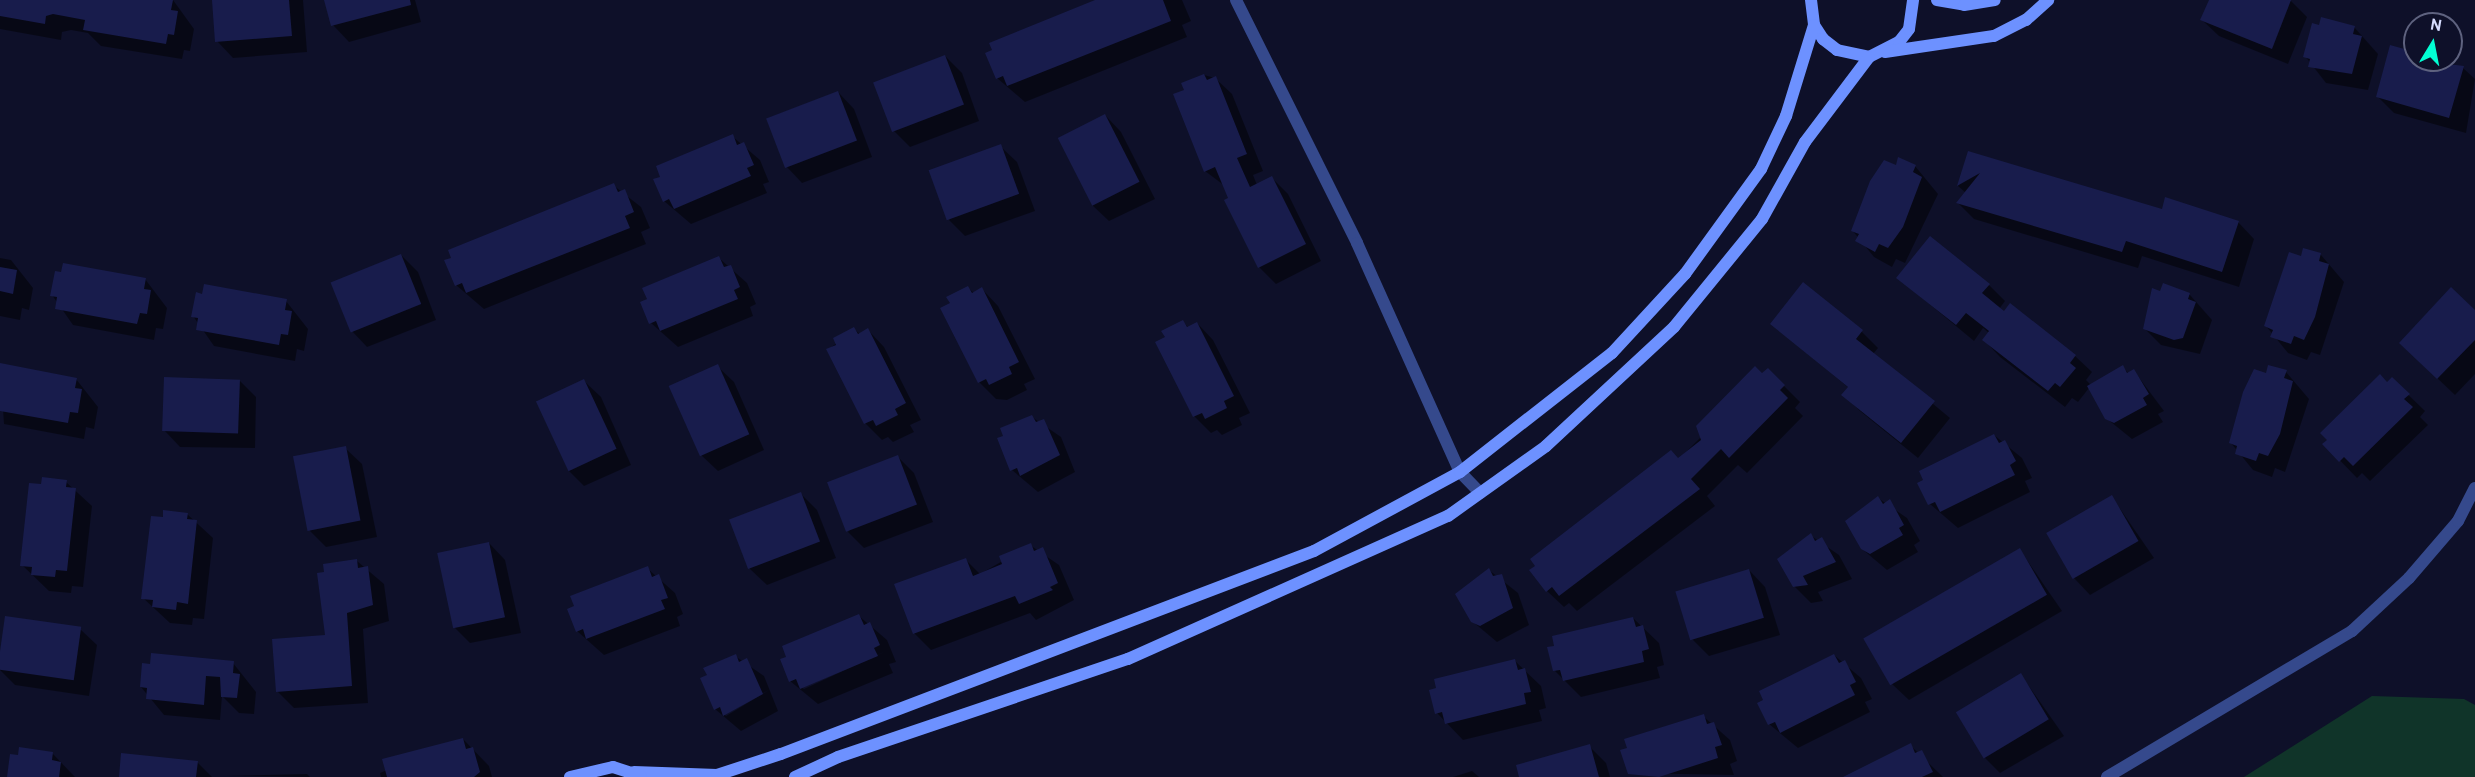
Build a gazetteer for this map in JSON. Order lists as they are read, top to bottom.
{
  "north": "top"
}
